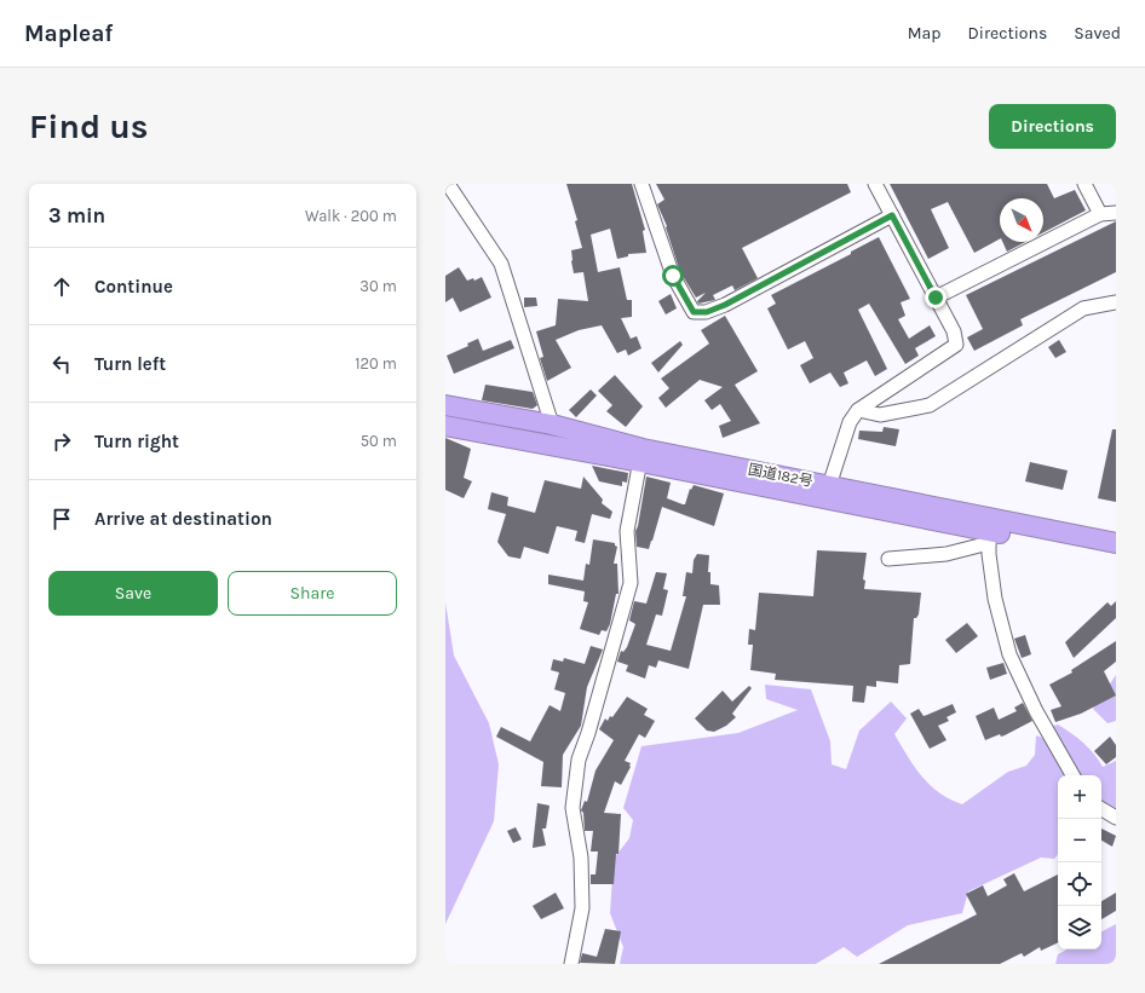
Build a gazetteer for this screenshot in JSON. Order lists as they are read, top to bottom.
{
  "streets": {
    "highway": ["国道182号"]
  },
  "north": "bottom right",
  "page": {
    "header": "Mapleaf",
    "nav": ["Map", "Directions", "Saved"],
    "buttons": [
      "Directions",
      ["Save", "Share"]
    ],
    "title": "Find us",
    "heading": ["3 min", "Walk · 200 m"],
    "list": [
      ["Continue", "30 m"],
      ["Turn left", "120 m"],
      ["Turn right", "50 m"],
      "Arrive at destination"
    ],
    "map_buttons": ["+", "−"]
  }
}
